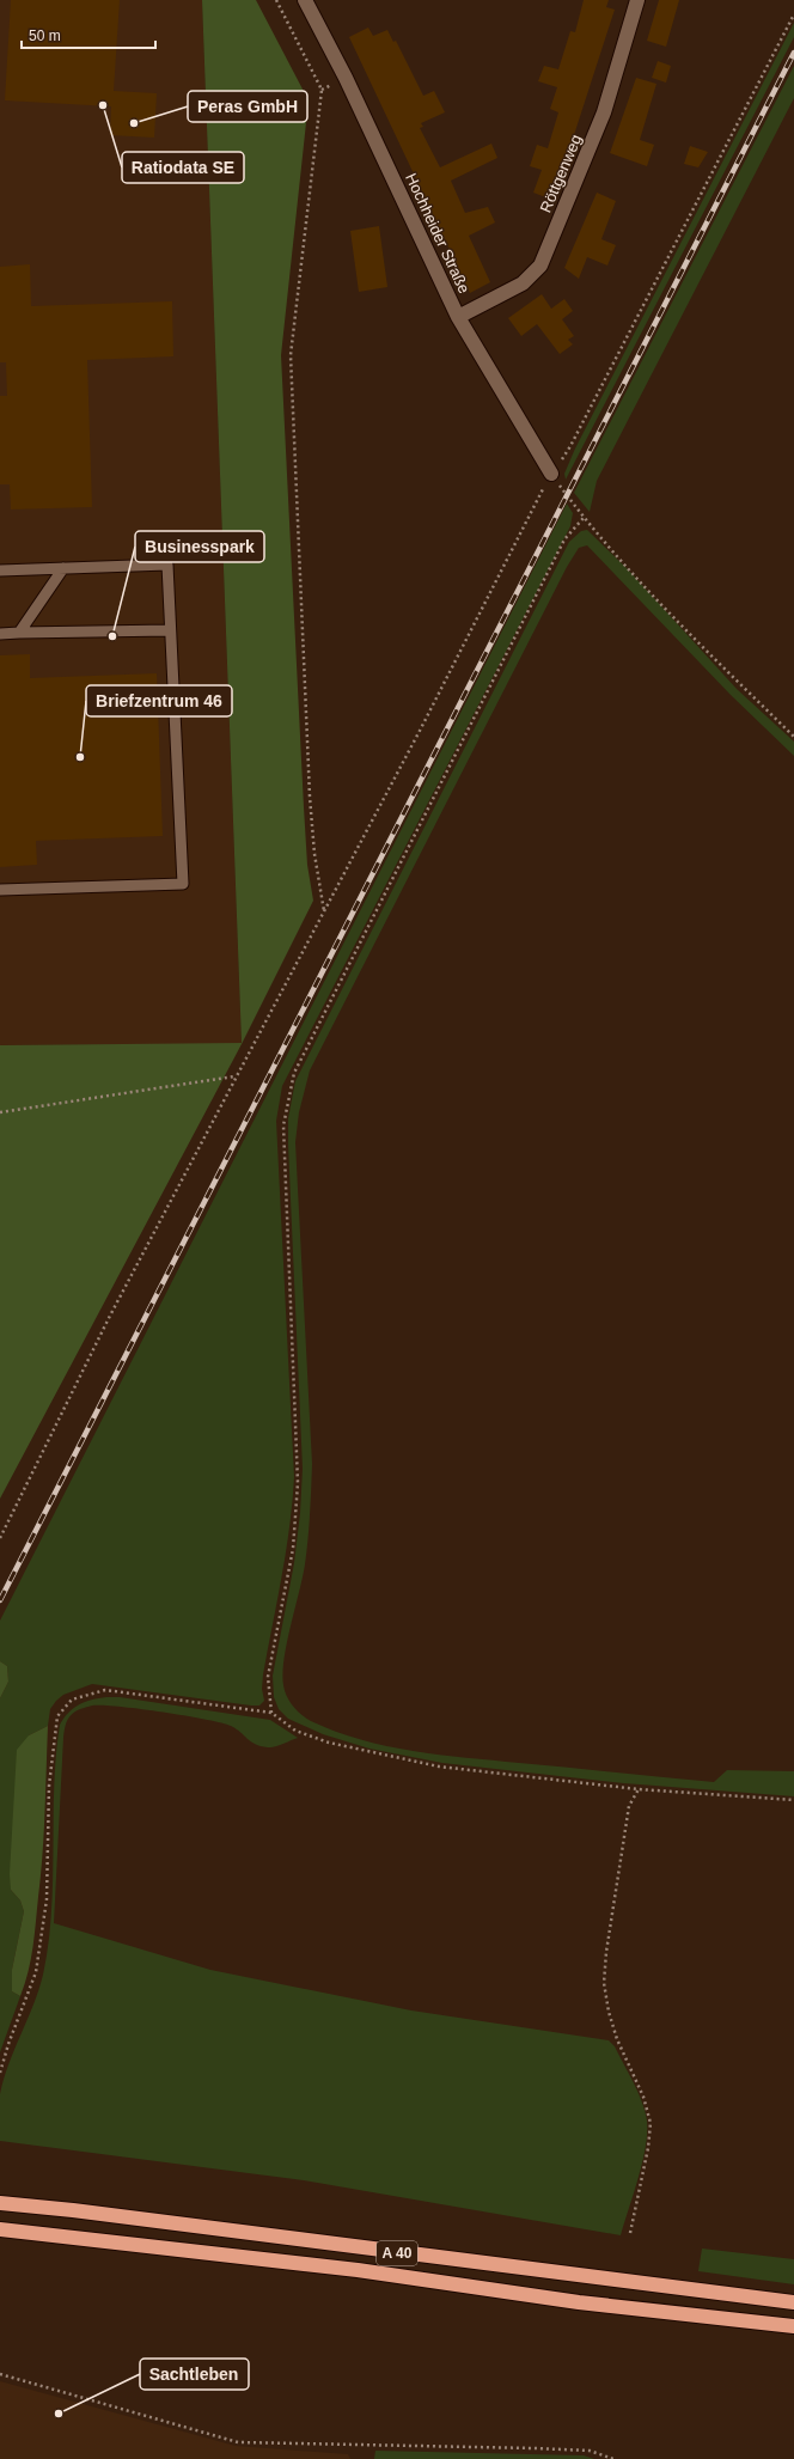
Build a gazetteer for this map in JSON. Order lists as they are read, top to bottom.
{
  "streets": {
    "highway": ["A 40"],
    "street": ["Röttgenweg", "Hochheider Straße"]
  },
  "crossings": [
    ["Röttgenweg", "Hochheider Straße"]
  ],
  "places": [
    "Ratiodata SE",
    "Peras GmbH",
    "Businesspark",
    "Briefzentrum 46",
    "Sachtleben"
  ],
  "scale_bar": "50 m"
}
